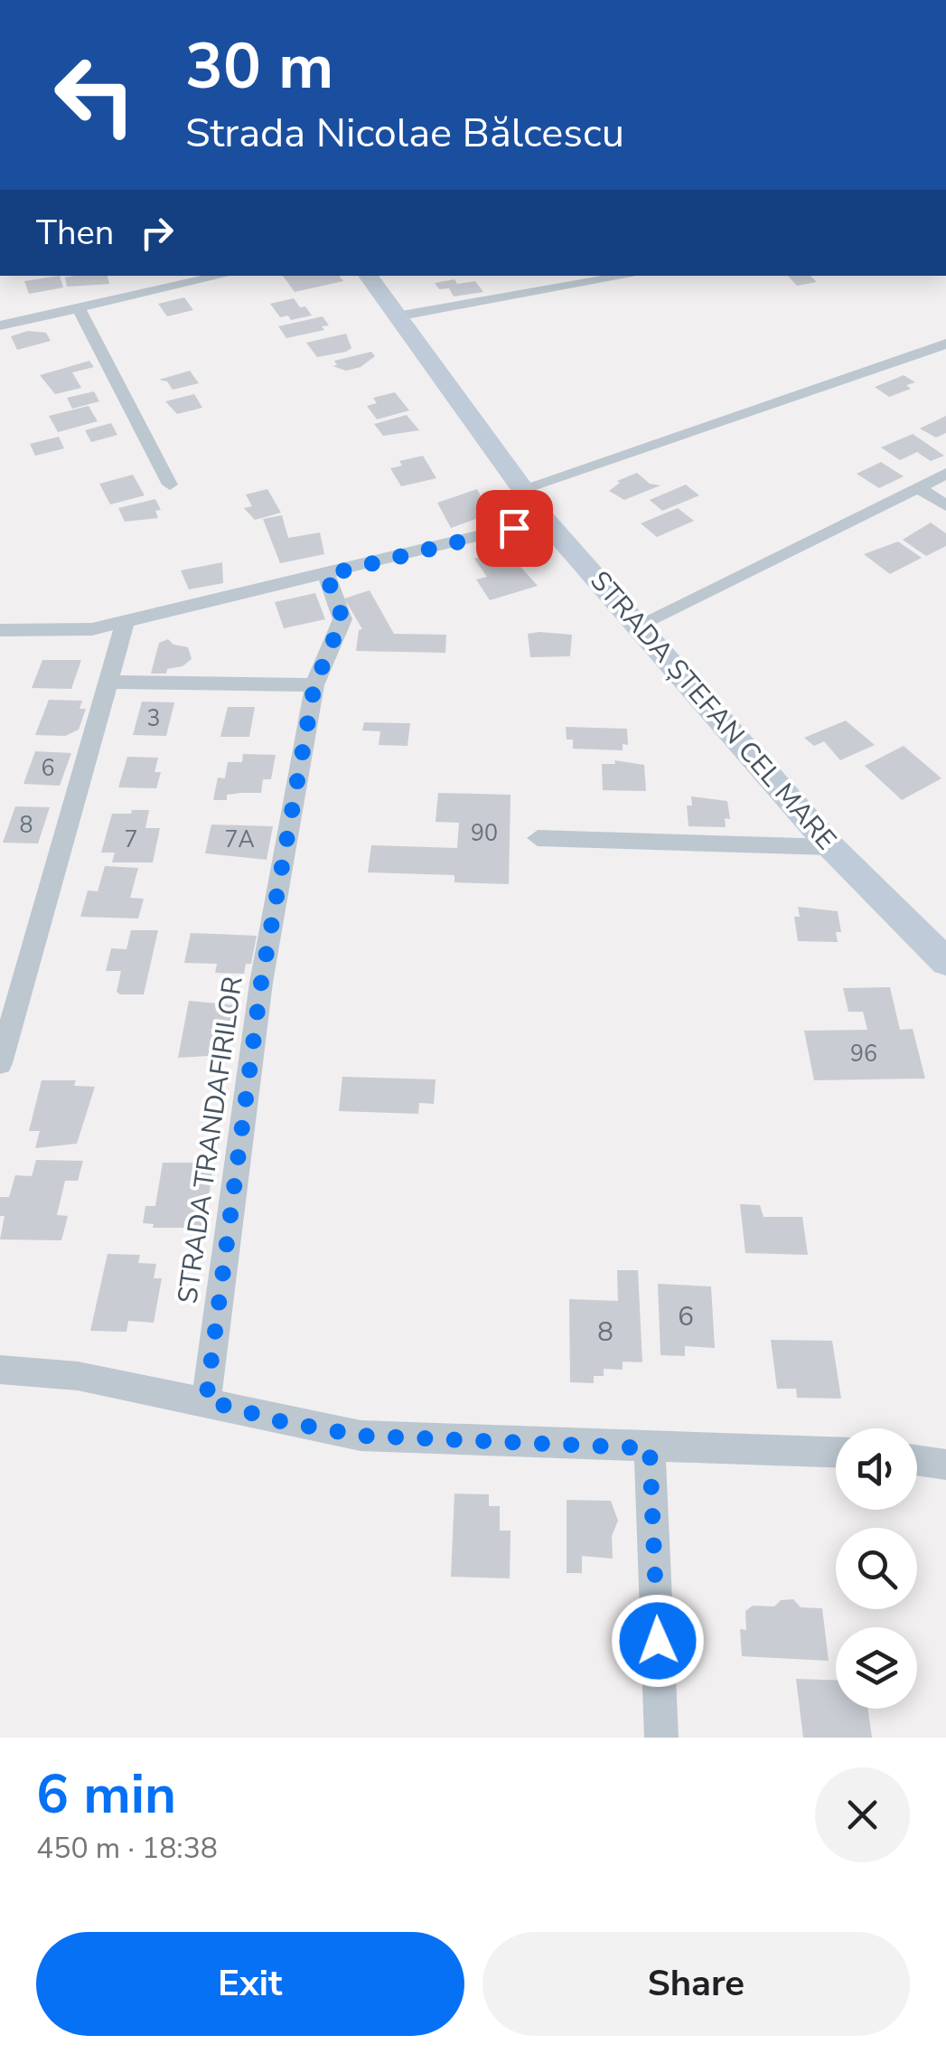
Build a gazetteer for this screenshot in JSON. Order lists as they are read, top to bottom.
{
  "streets": {
    "street": ["STRADA ȘTEFAN CEL MARE", "STRADA TRANDAFIRILOR"]
  },
  "house_numbers": [
    "3",
    "6",
    "8",
    "90",
    "7",
    "7A",
    "96",
    "6",
    "8"
  ],
  "page": {
    "turn": ["30 m", "Strada Nicolae Bălcescu"],
    "then": "Then",
    "heading": ["6 min", "450 m · 18:38"],
    "buttons": ["Exit", "Share"]
  }
}
